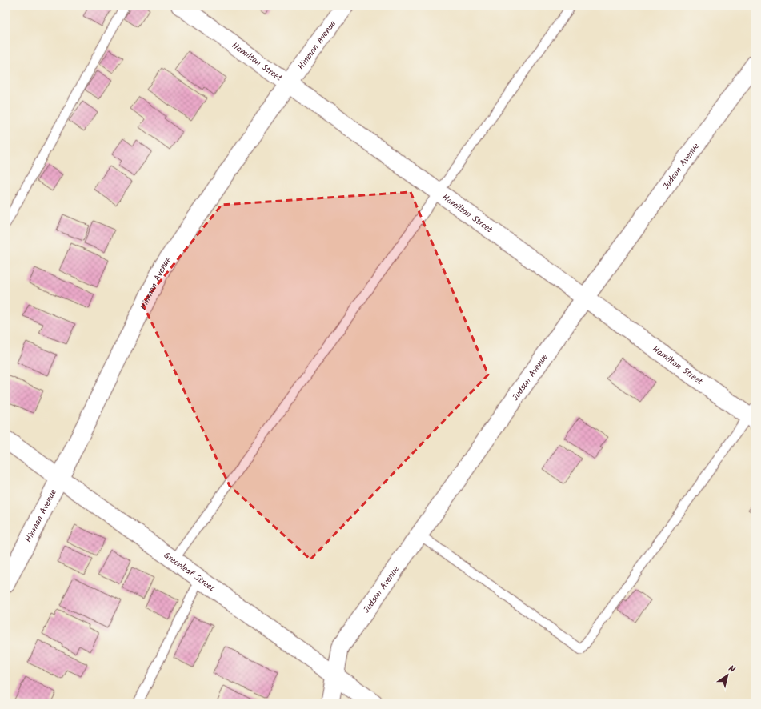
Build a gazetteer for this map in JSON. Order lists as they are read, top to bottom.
{
  "streets": {
    "street": [
      "Hinman Avenue",
      "Hamilton Street",
      "Judson Avenue",
      "Greenleaf Street"
    ]
  },
  "crossings": [
    ["Hinman Avenue", "Hamilton Street"],
    ["Hinman Avenue", "Greenleaf Street"],
    ["Hamilton Street", "Judson Avenue"],
    ["Judson Avenue", "Greenleaf Street"]
  ],
  "north": "top right"
}
